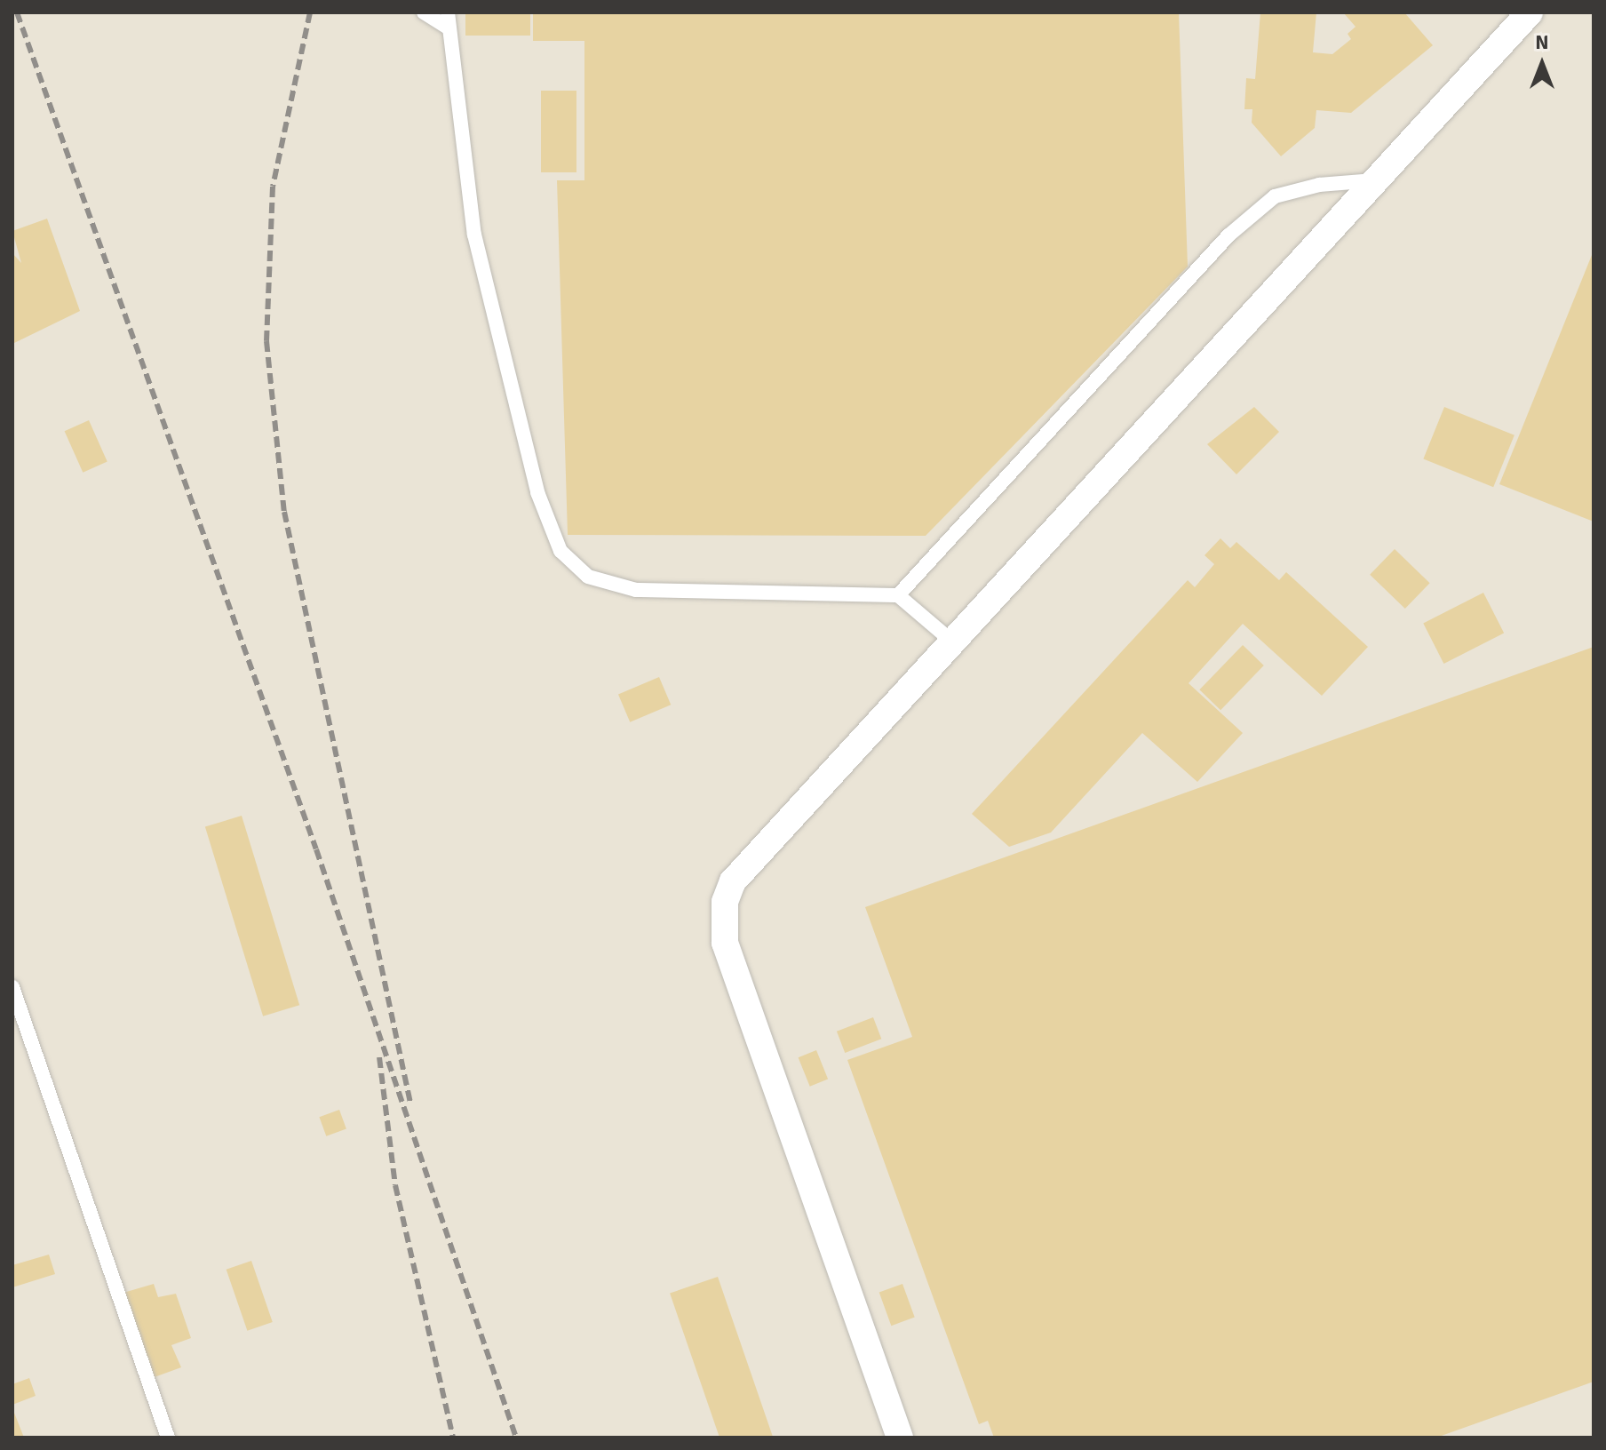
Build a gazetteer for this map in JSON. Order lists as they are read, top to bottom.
{
  "north": "top"
}
